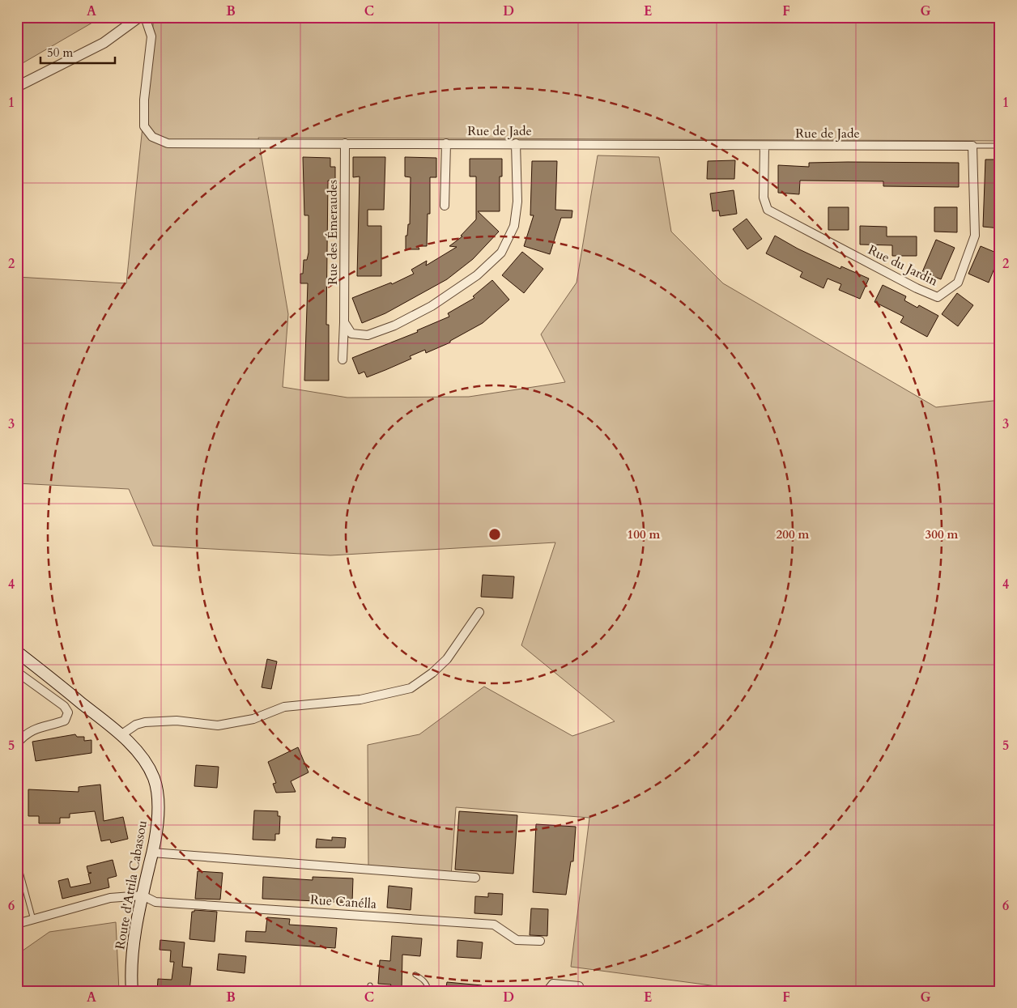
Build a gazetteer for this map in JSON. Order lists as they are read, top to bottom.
{
  "streets": {
    "main road": ["Route d'Attila Cabassou"],
    "street": [
      "Rue de Jade",
      "Rue des Émeraudes",
      "Rue du Jardin",
      "Rue Canélla"
    ]
  },
  "crossings": [
    ["Rue de Jade", "Rue des Émeraudes"],
    ["Rue de Jade", "Rue du Jardin"],
    ["Route d'Attila Cabassou", "Rue Canélla"]
  ],
  "scale_bar": "50 m",
  "grid": {
    "columns": [
      "A",
      "B",
      "C",
      "D",
      "E",
      "F",
      "G"
    ],
    "rows": [
      "1",
      "2",
      "3",
      "4",
      "5",
      "6"
    ]
  },
  "rings": ["100 m", "200 m", "300 m"]
}
